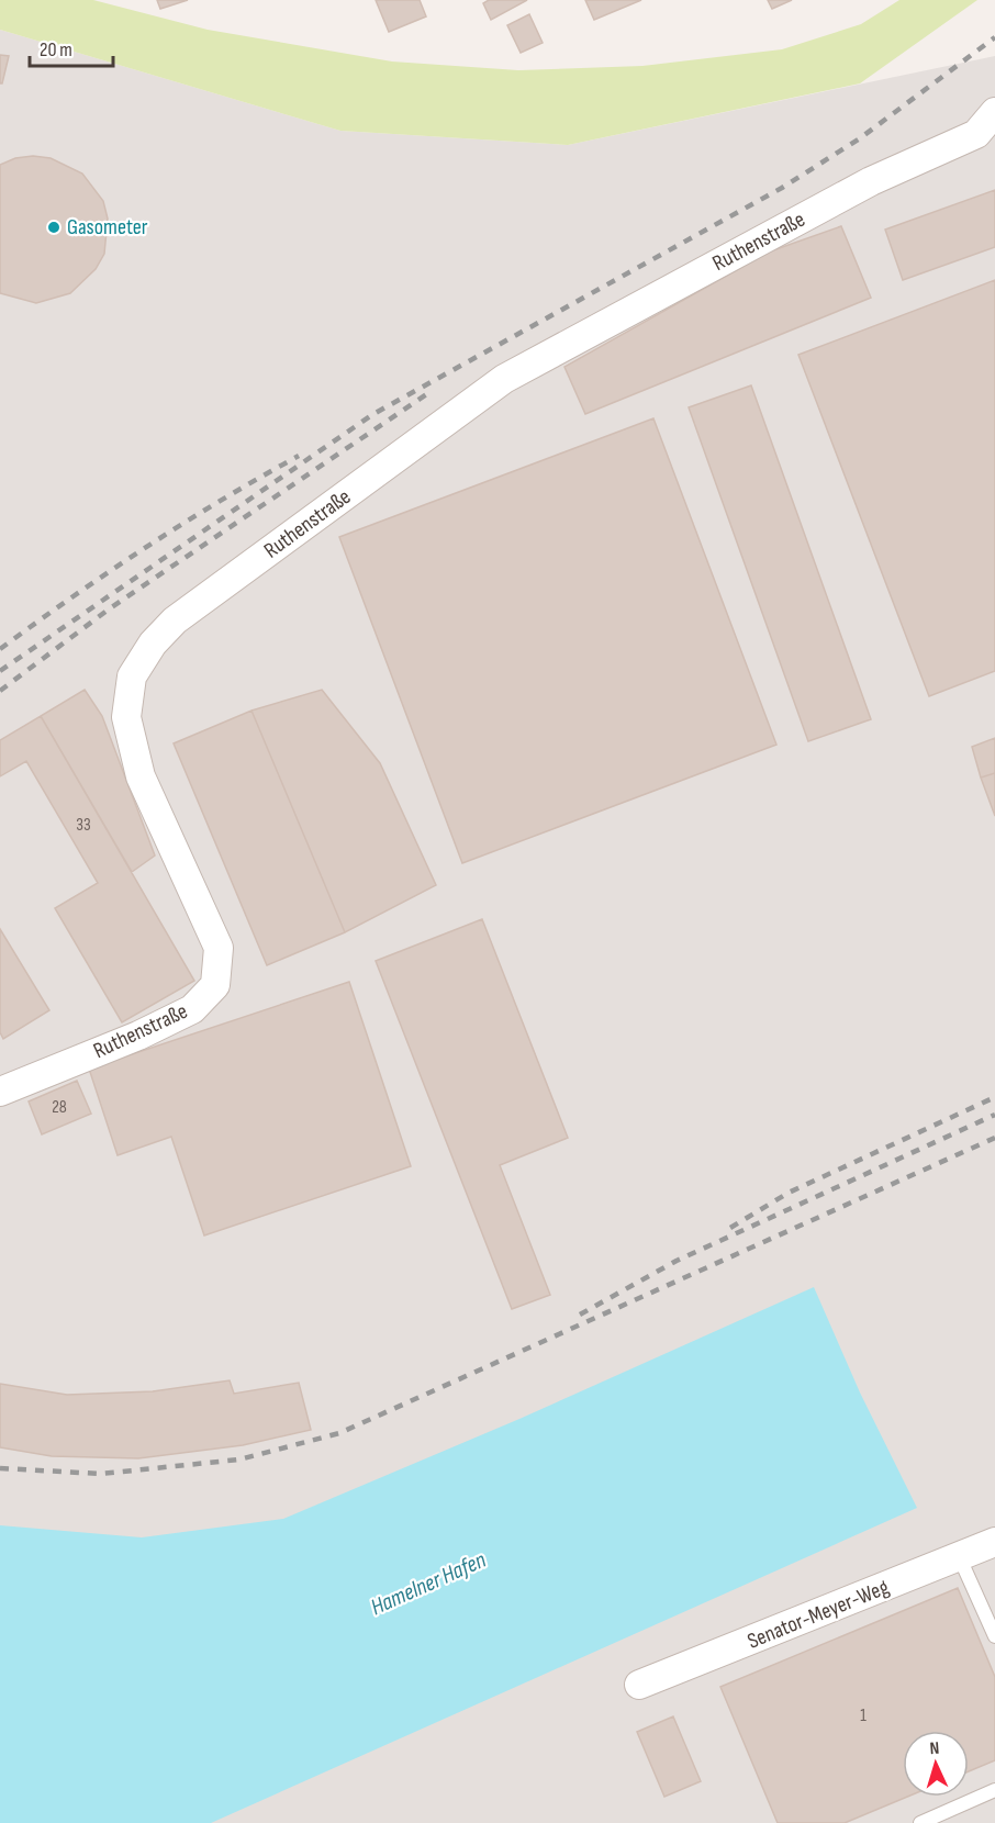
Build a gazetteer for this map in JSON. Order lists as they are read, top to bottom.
{
  "streets": {
    "street": ["Ruthenstraße", "Senator-Meyer-Weg"]
  },
  "water": ["Hamelner Hafen"],
  "places": ["Gasometer"],
  "house_numbers": ["33", "28", "1"],
  "scale_bar": "20 m",
  "north": "top"
}
